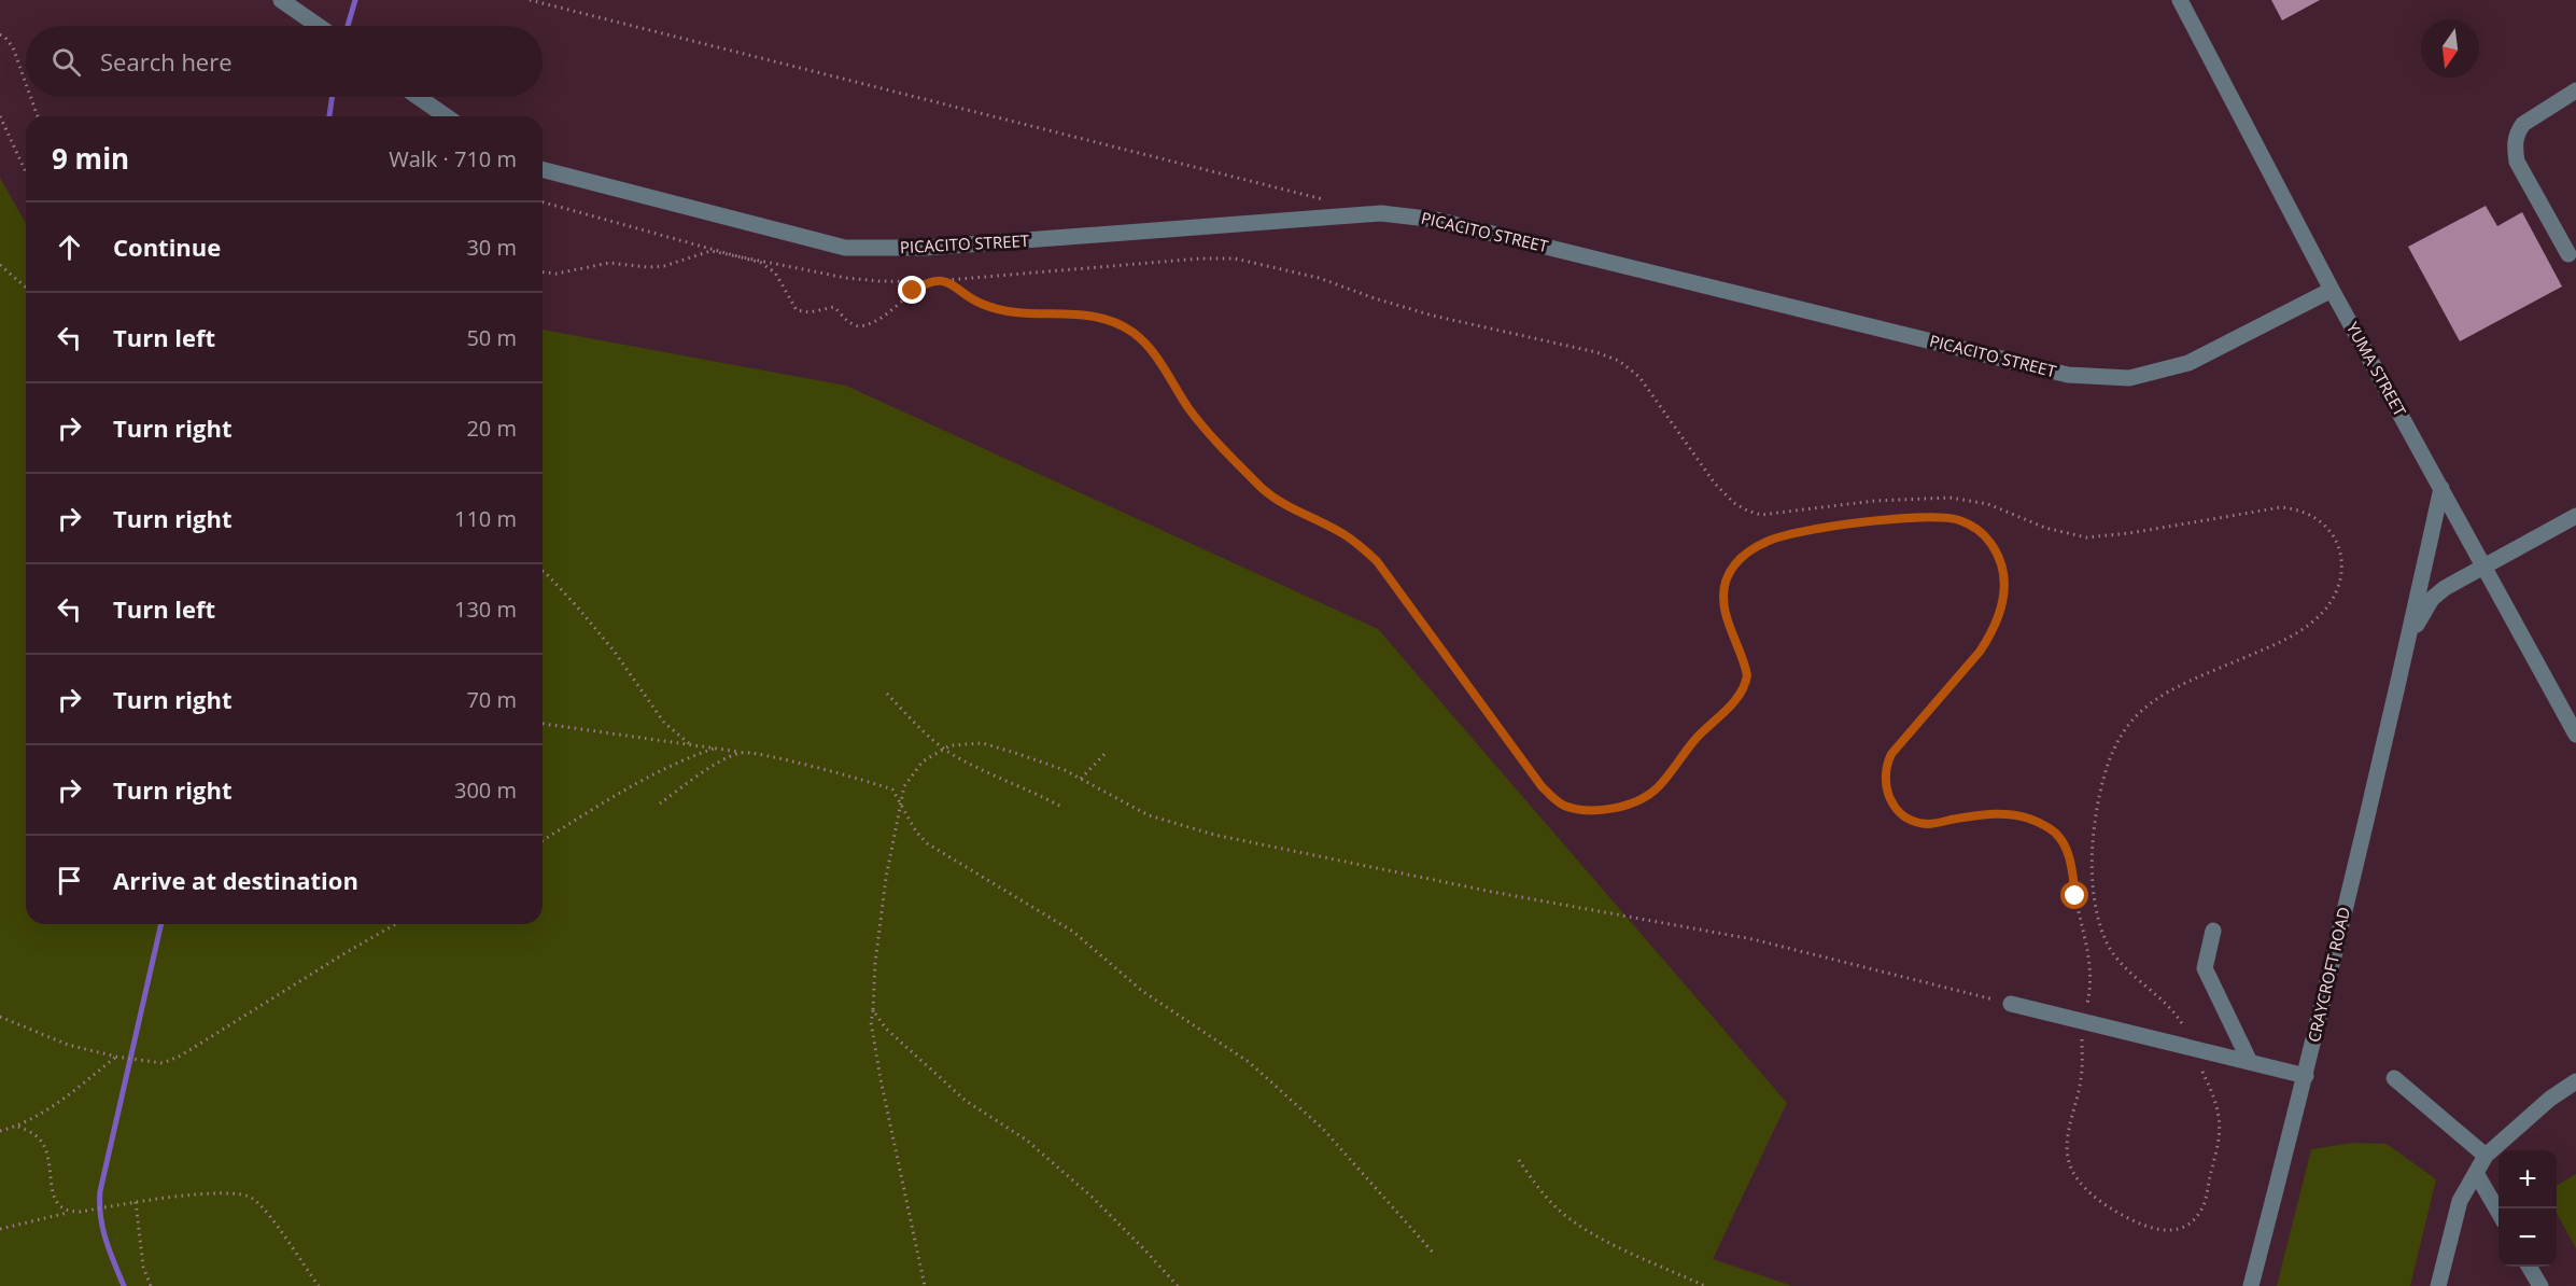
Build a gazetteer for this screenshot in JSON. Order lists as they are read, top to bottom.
{
  "streets": {
    "street": ["PICACITO STREET", "YUMA STREET", "CRAYCROFT ROAD"]
  },
  "crossings": [
    ["PICACITO STREET", "YUMA STREET"],
    ["YUMA STREET", "CRAYCROFT ROAD"]
  ],
  "north": "bottom",
  "page": {
    "search": "Search here",
    "heading": ["9 min", "Walk · 710 m"],
    "list": [
      ["Continue", "30 m"],
      ["Turn left", "50 m"],
      ["Turn right", "20 m"],
      ["Turn right", "110 m"],
      ["Turn left", "130 m"],
      ["Turn right", "70 m"],
      ["Turn right", "300 m"],
      "Arrive at destination"
    ],
    "map_buttons": ["+", "−"]
  }
}
